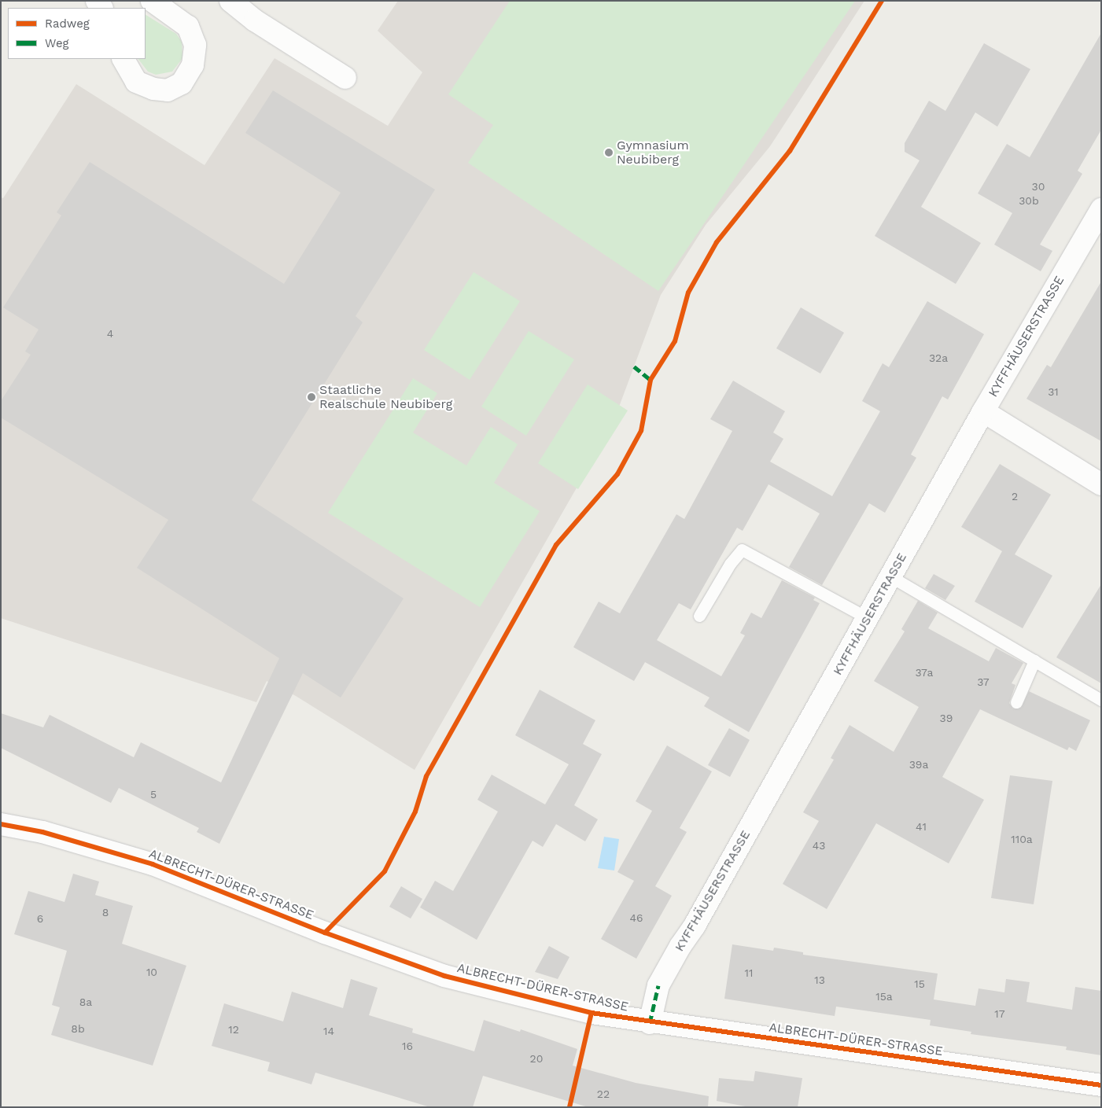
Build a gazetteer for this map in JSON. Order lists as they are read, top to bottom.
{
  "streets": {
    "street": ["KYFFHÄUSERSTRASSE", "ALBRECHT-DÜRER-STRASSE"]
  },
  "crossings": [
    ["KYFFHÄUSERSTRASSE", "ALBRECHT-DÜRER-STRASSE"]
  ],
  "places": ["Gymnasium Neubiberg", "Staatliche Realschule Neubiberg"],
  "house_numbers": [
    "30",
    "30b",
    "4",
    "32a",
    "31",
    "2",
    "37a",
    "37",
    "39",
    "39a",
    "5",
    "41",
    "110a",
    "43",
    "8",
    "46",
    "6",
    "10",
    "11",
    "13",
    "15",
    "15a",
    "8a",
    "17",
    "8b",
    "12",
    "14",
    "16",
    "20",
    "22"
  ],
  "legend": ["Radweg", "Weg"]
}
